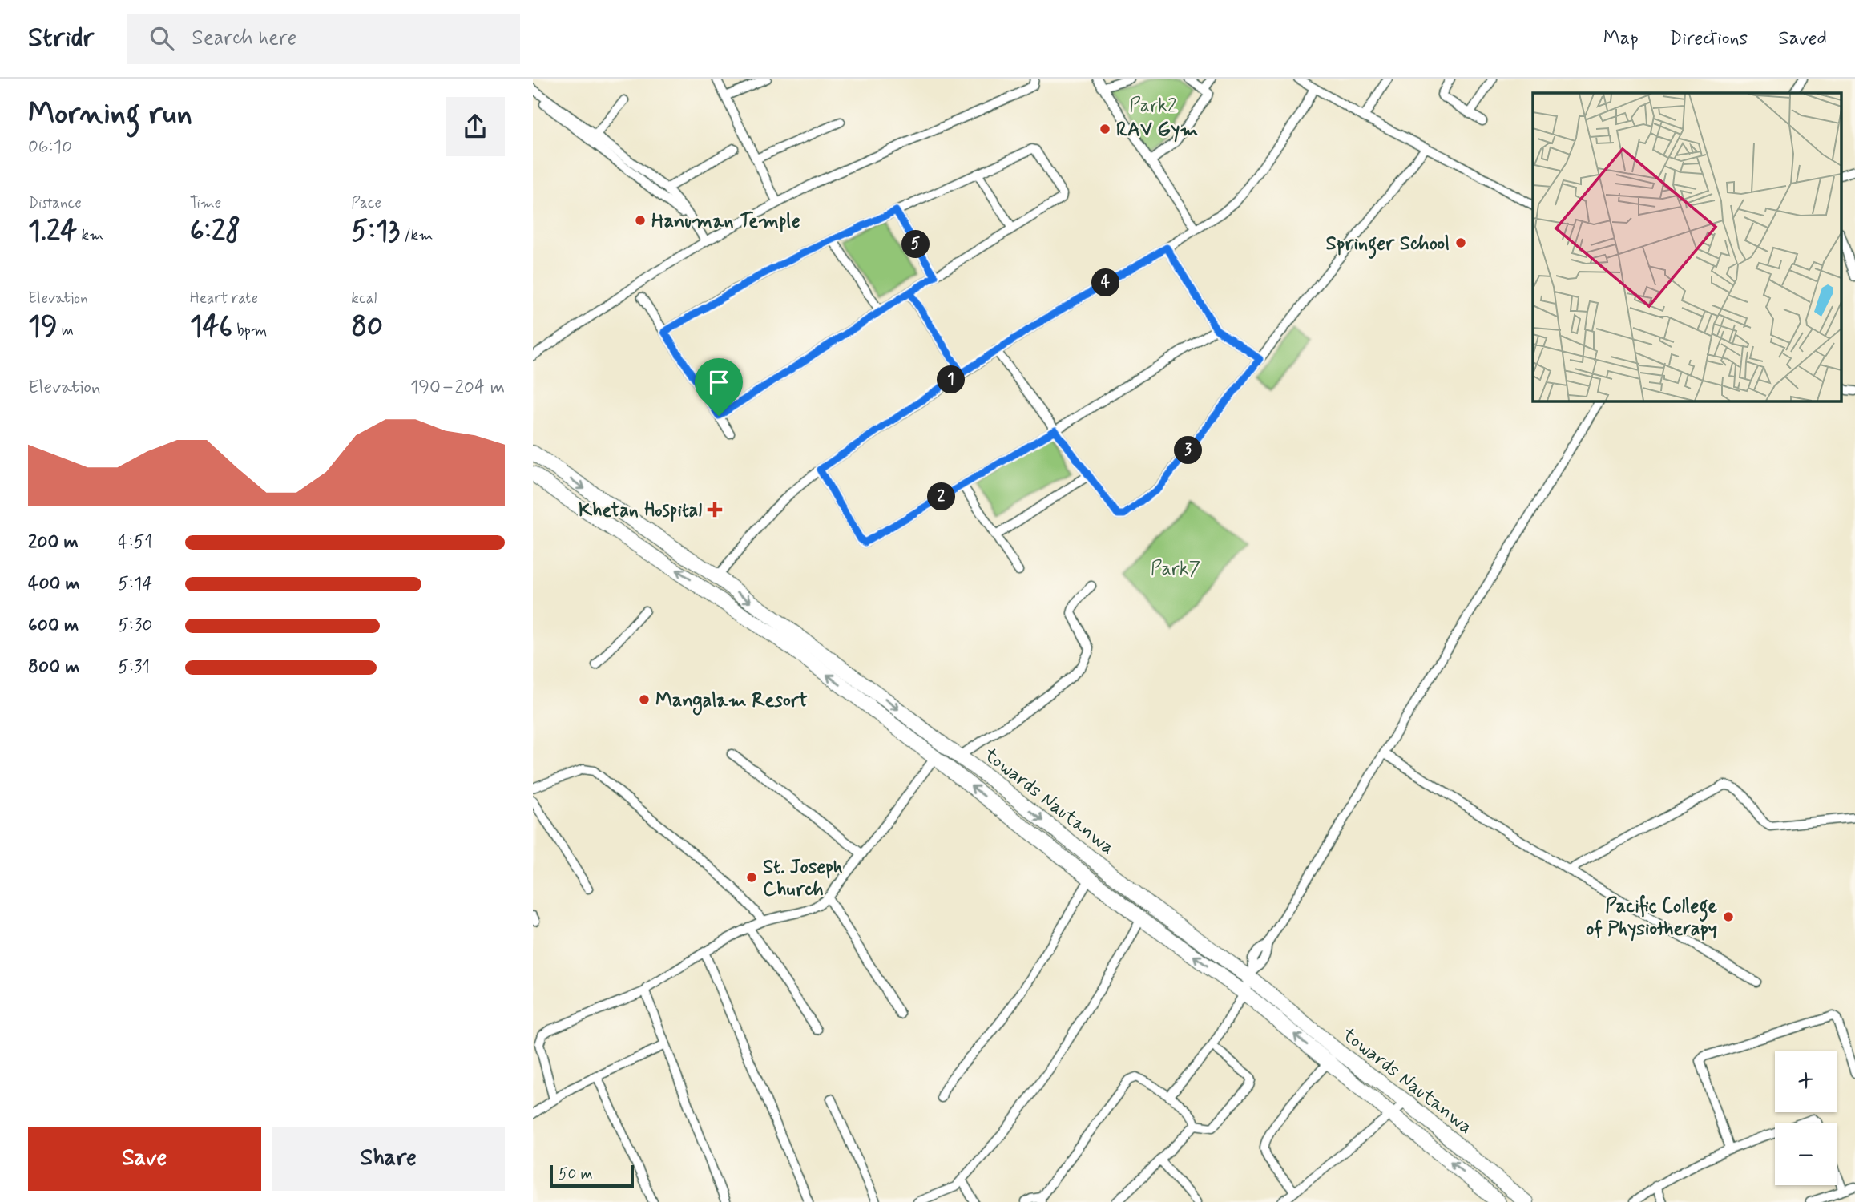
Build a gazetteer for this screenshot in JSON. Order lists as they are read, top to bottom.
{
  "streets": {
    "main road": ["towards Nautanwa"]
  },
  "parks": ["Park2", "Park7"],
  "places": {
    "other": [
      "RAV Gym",
      "Hanuman Temple",
      "Springer School",
      "Mangalam Resort",
      "St. Joseph Church",
      "Pacific College of Physiotherapy"
    ],
    "health": ["Khetan Hospital"]
  },
  "scale_bar": "50 m",
  "page": {
    "header": "Stridr",
    "search": "Search here",
    "nav": ["Map", "Directions", "Saved"],
    "heading": ["Morning run", "06:10"],
    "stats": [
      ["Distance", "1.24 km"],
      ["Time", "6:28"],
      ["Pace", "5:13 /km"],
      ["Elevation", "19 m"],
      ["Heart rate", "146 bpm"],
      ["kcal", "80"]
    ],
    "pins": [
      "5",
      "4",
      "1",
      "3",
      "2"
    ],
    "chart": ["Elevation", "190–204 m"],
    "list": [
      {
        "name": "200 m",
        "note": "4:51"
      },
      {
        "name": "400 m",
        "note": "5:14"
      },
      {
        "name": "600 m",
        "note": "5:30"
      },
      {
        "name": "800 m",
        "note": "5:31"
      }
    ],
    "map_buttons": ["+", "−"],
    "buttons": ["Save", "Share"],
    "scale": "50 m"
  }
}
